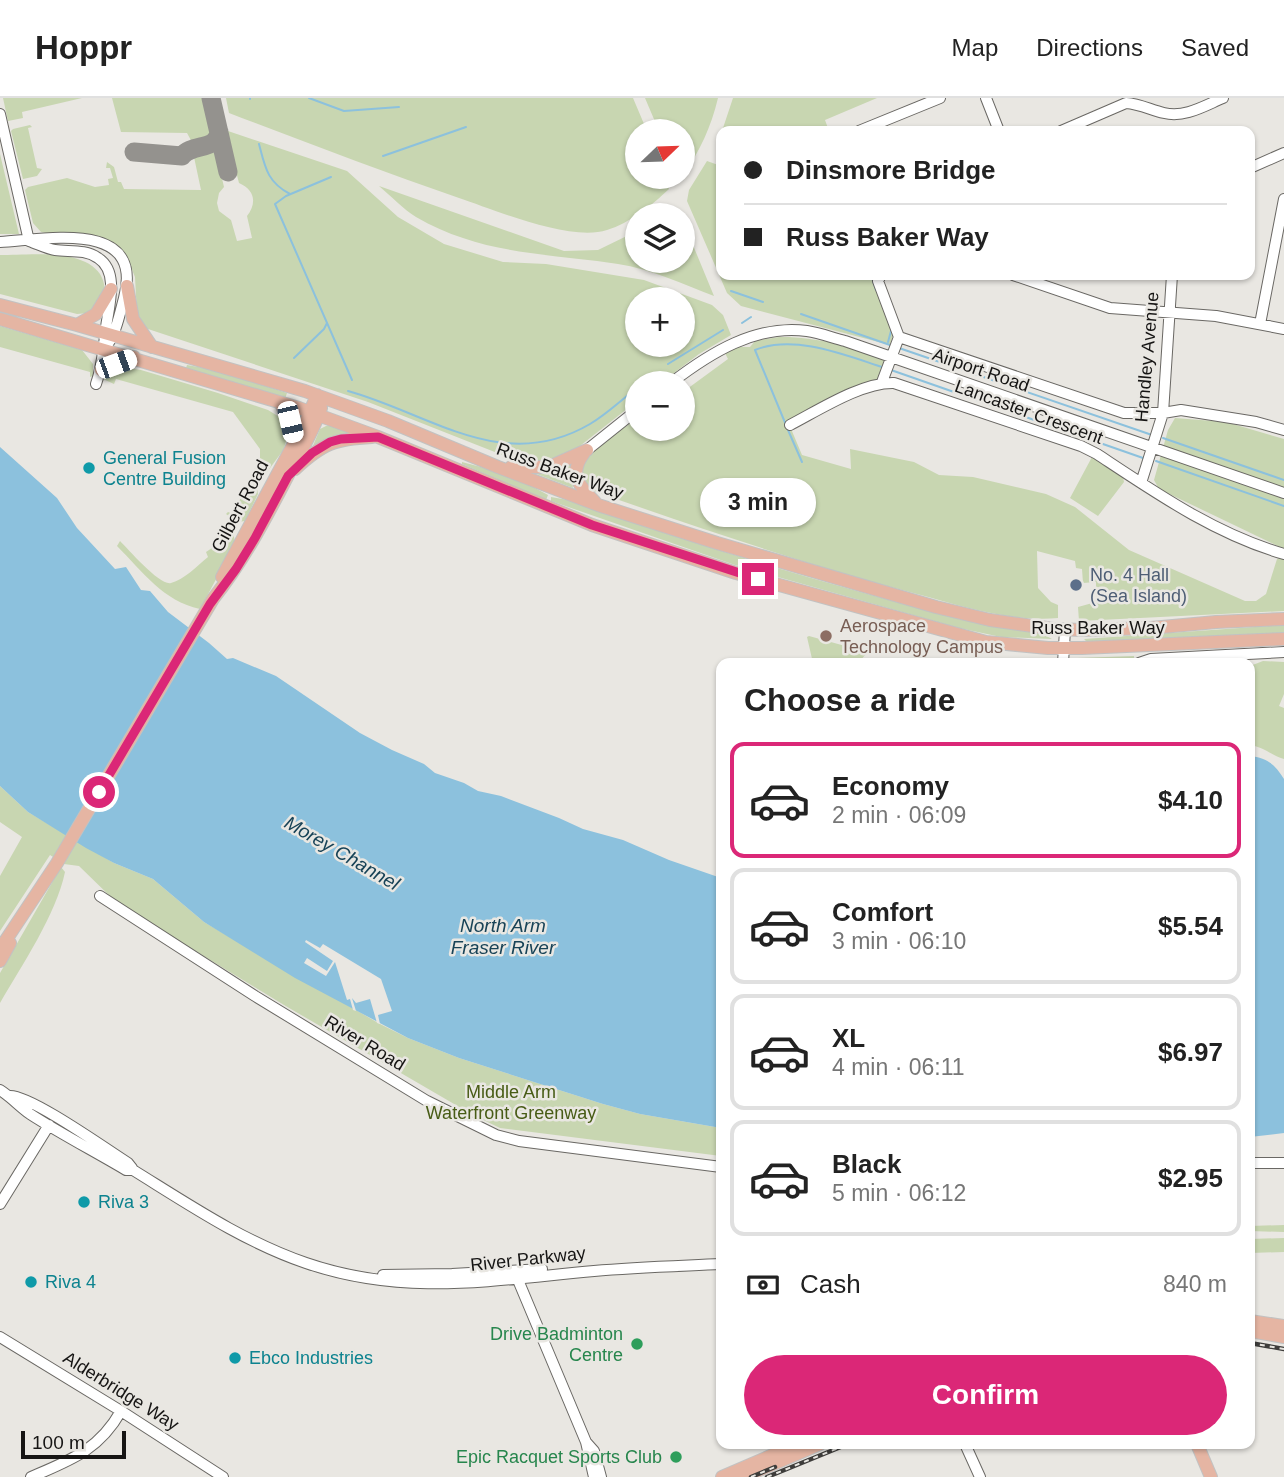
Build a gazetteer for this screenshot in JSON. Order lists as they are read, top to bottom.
{
  "streets": {
    "main road": ["Russ Baker Way", "Gilbert Road"],
    "street": [
      "Handley Avenue",
      "Airport Road",
      "Lancaster Crescent",
      "River Road",
      "River Parkway",
      "Alderbridge Way"
    ]
  },
  "crossings": [
    ["Handley Avenue", "Airport Road"],
    ["Handley Avenue", "Lancaster Crescent"],
    ["Russ Baker Way", "Gilbert Road"]
  ],
  "water": ["Morey Channel", "North Arm Fraser River"],
  "parks": ["Middle Arm Waterfront Greenway"],
  "places": [
    "General Fusion Centre Building",
    "No. 4 Hall (Sea Island)",
    "Aerospace Technology Campus",
    "Riva 3",
    "Riva 4",
    "Drive Badminton Centre",
    "Ebco Industries",
    "Epic Racquet Sports Club"
  ],
  "scale_bar": "100 m",
  "north": "top right",
  "page": {
    "header": "Hoppr",
    "nav": ["Map", "Directions", "Saved"],
    "map_buttons": ["+", "−"],
    "banner": ["Dinsmore Bridge", "Russ Baker Way"],
    "bubble": "3 min",
    "heading": "Choose a ride",
    "list": [
      {
        "name": "Economy",
        "note": "2 min · 06:09",
        "value": "$4.10"
      },
      {
        "name": "Comfort",
        "note": "3 min · 06:10",
        "value": "$5.54"
      },
      {
        "name": "XL",
        "note": "4 min · 06:11",
        "value": "$6.97"
      },
      {
        "name": "Black",
        "note": "5 min · 06:12",
        "value": "$2.95"
      }
    ],
    "pay": ["Cash", "840 m"],
    "buttons": "Confirm",
    "scale": "100 m"
  }
}
